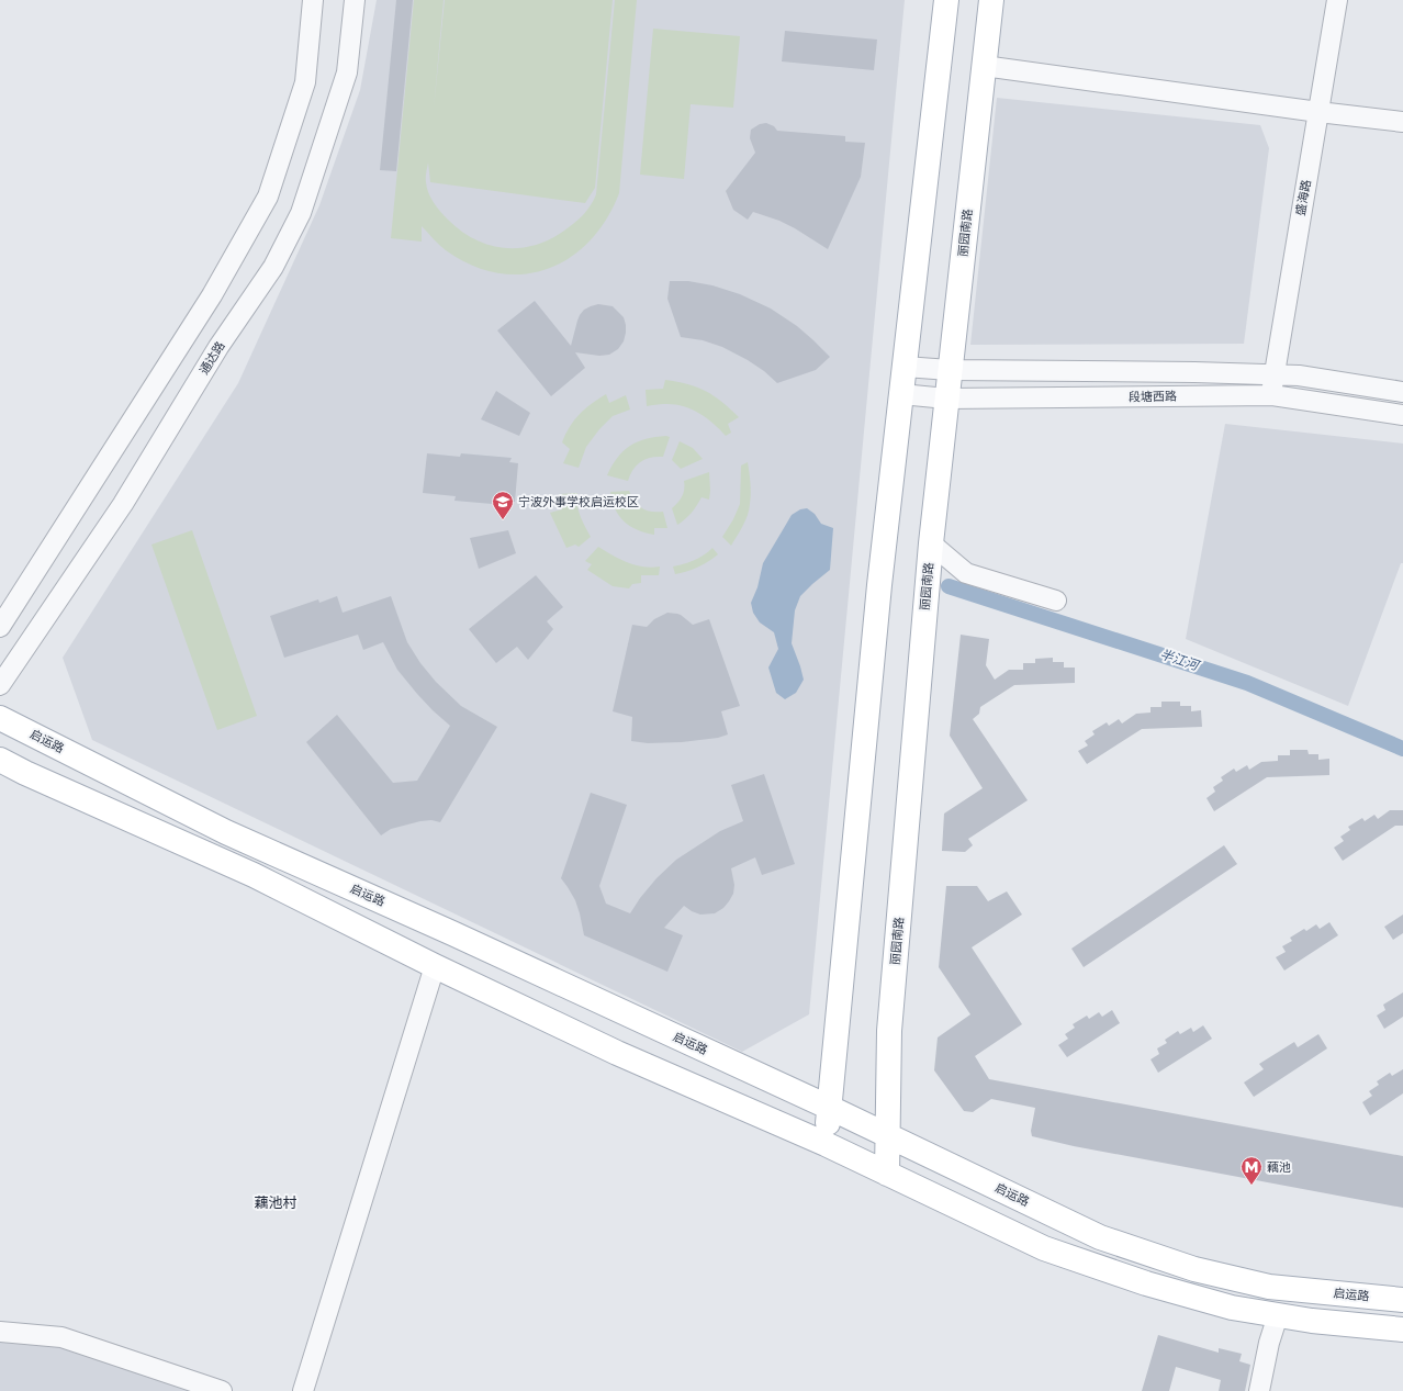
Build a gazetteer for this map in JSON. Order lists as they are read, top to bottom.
{
  "streets": {
    "main road": ["丽园南路", "启运路"],
    "street": ["盛海路", "通达路", "段塘西路"]
  },
  "crossings": [
    ["盛海路", "段塘西路"],
    ["丽园南路", "段塘西路"],
    ["丽园南路", "启运路"]
  ],
  "districts": ["藕池村"],
  "water": ["半江河"],
  "places": {
    "school or university": ["宁波外事学校启运校区"],
    "metro station": ["藕池"]
  }
}
